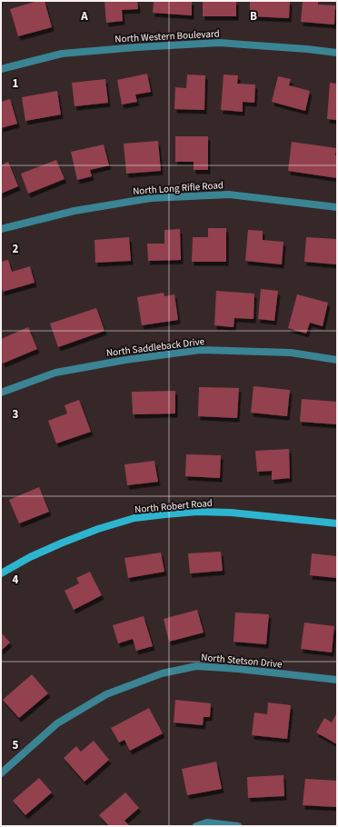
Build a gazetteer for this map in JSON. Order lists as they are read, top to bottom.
{
  "streets": {
    "main road": ["North Robert Road"],
    "street": [
      "North Western Boulevard",
      "North Long Rifle Road",
      "North Saddleback Drive",
      "North Stetson Drive"
    ]
  },
  "grid": {
    "columns": ["A", "B"],
    "rows": [
      "1",
      "2",
      "3",
      "4",
      "5"
    ]
  }
}
